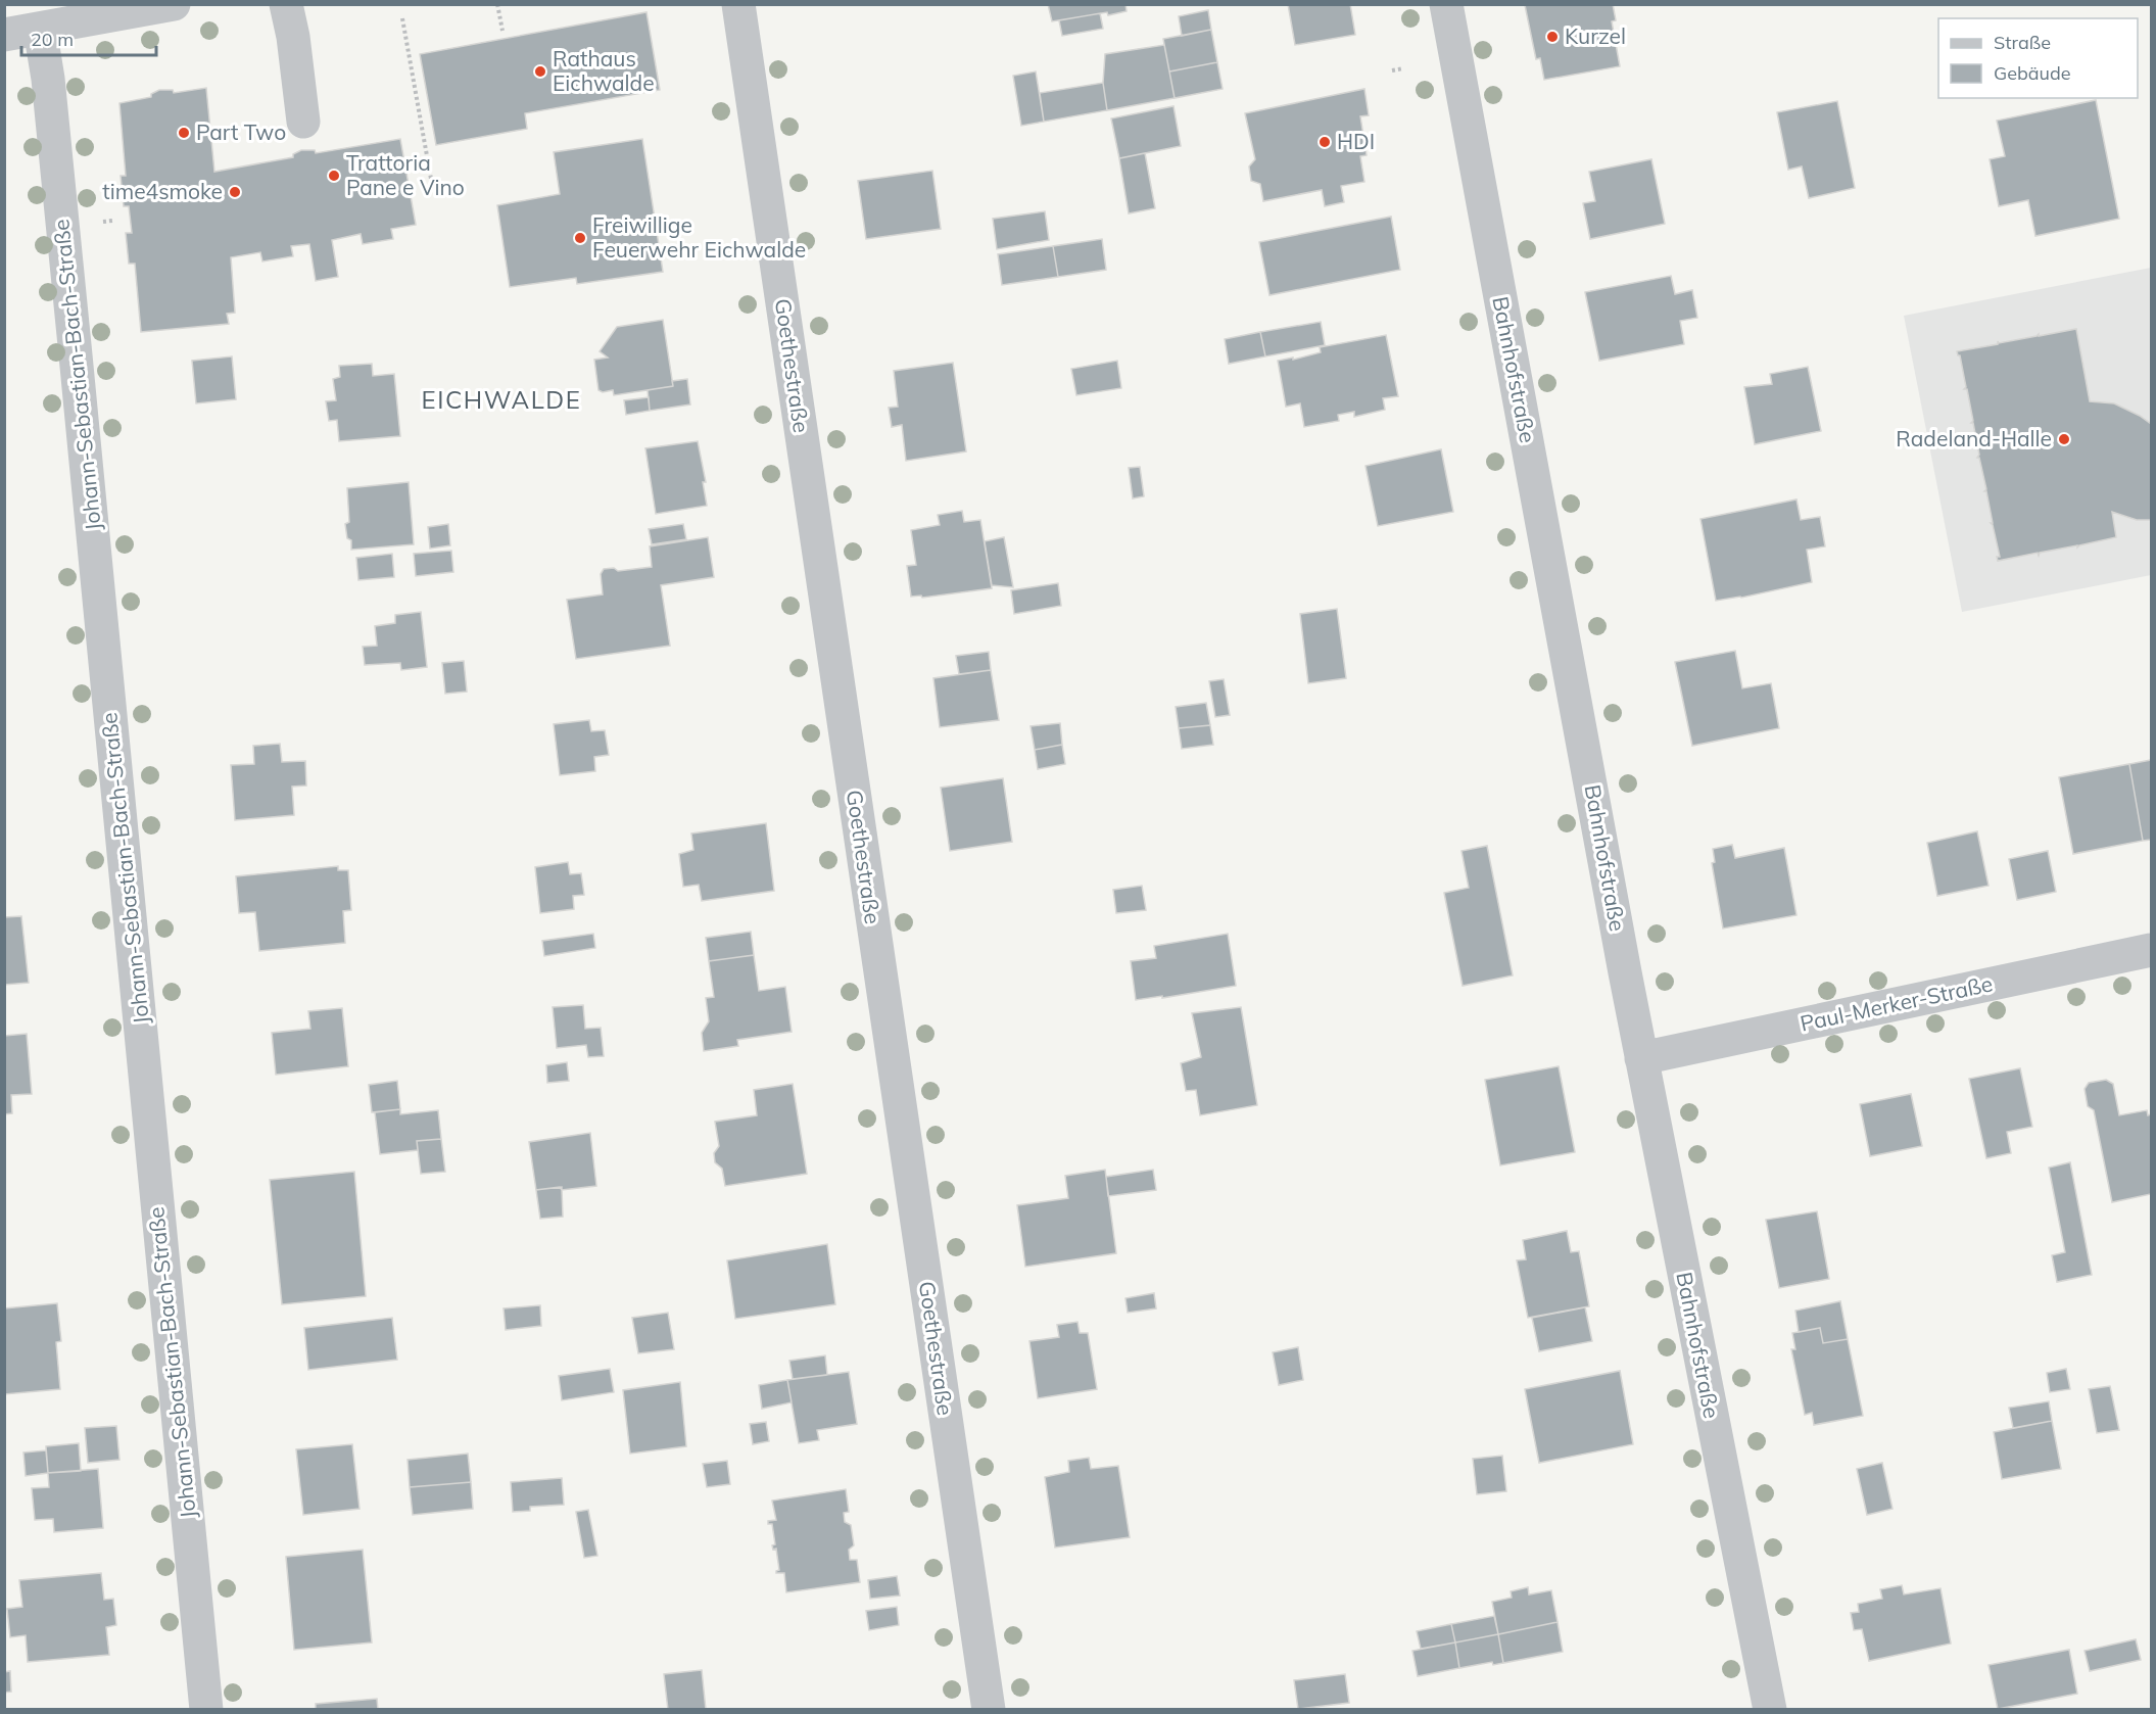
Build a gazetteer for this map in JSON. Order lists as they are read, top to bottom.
{
  "streets": {
    "street": [
      "Goethestraße",
      "Bahnhofstraße",
      "Johann-Sebastian-Bach-Straße",
      "Paul-Merker-Straße"
    ]
  },
  "crossings": [
    ["Bahnhofstraße", "Paul-Merker-Straße"]
  ],
  "districts": ["EICHWALDE"],
  "places": [
    "Kurzel",
    "Rathaus Eichwalde",
    "Part Two",
    "HDI",
    "Trattoria Pane e Vino",
    "time4smoke",
    "Freiwillige Feuerwehr Eichwalde",
    "Radeland-Halle"
  ],
  "legend": ["Straße", "Gebäude"],
  "scale_bar": "20 m"
}
